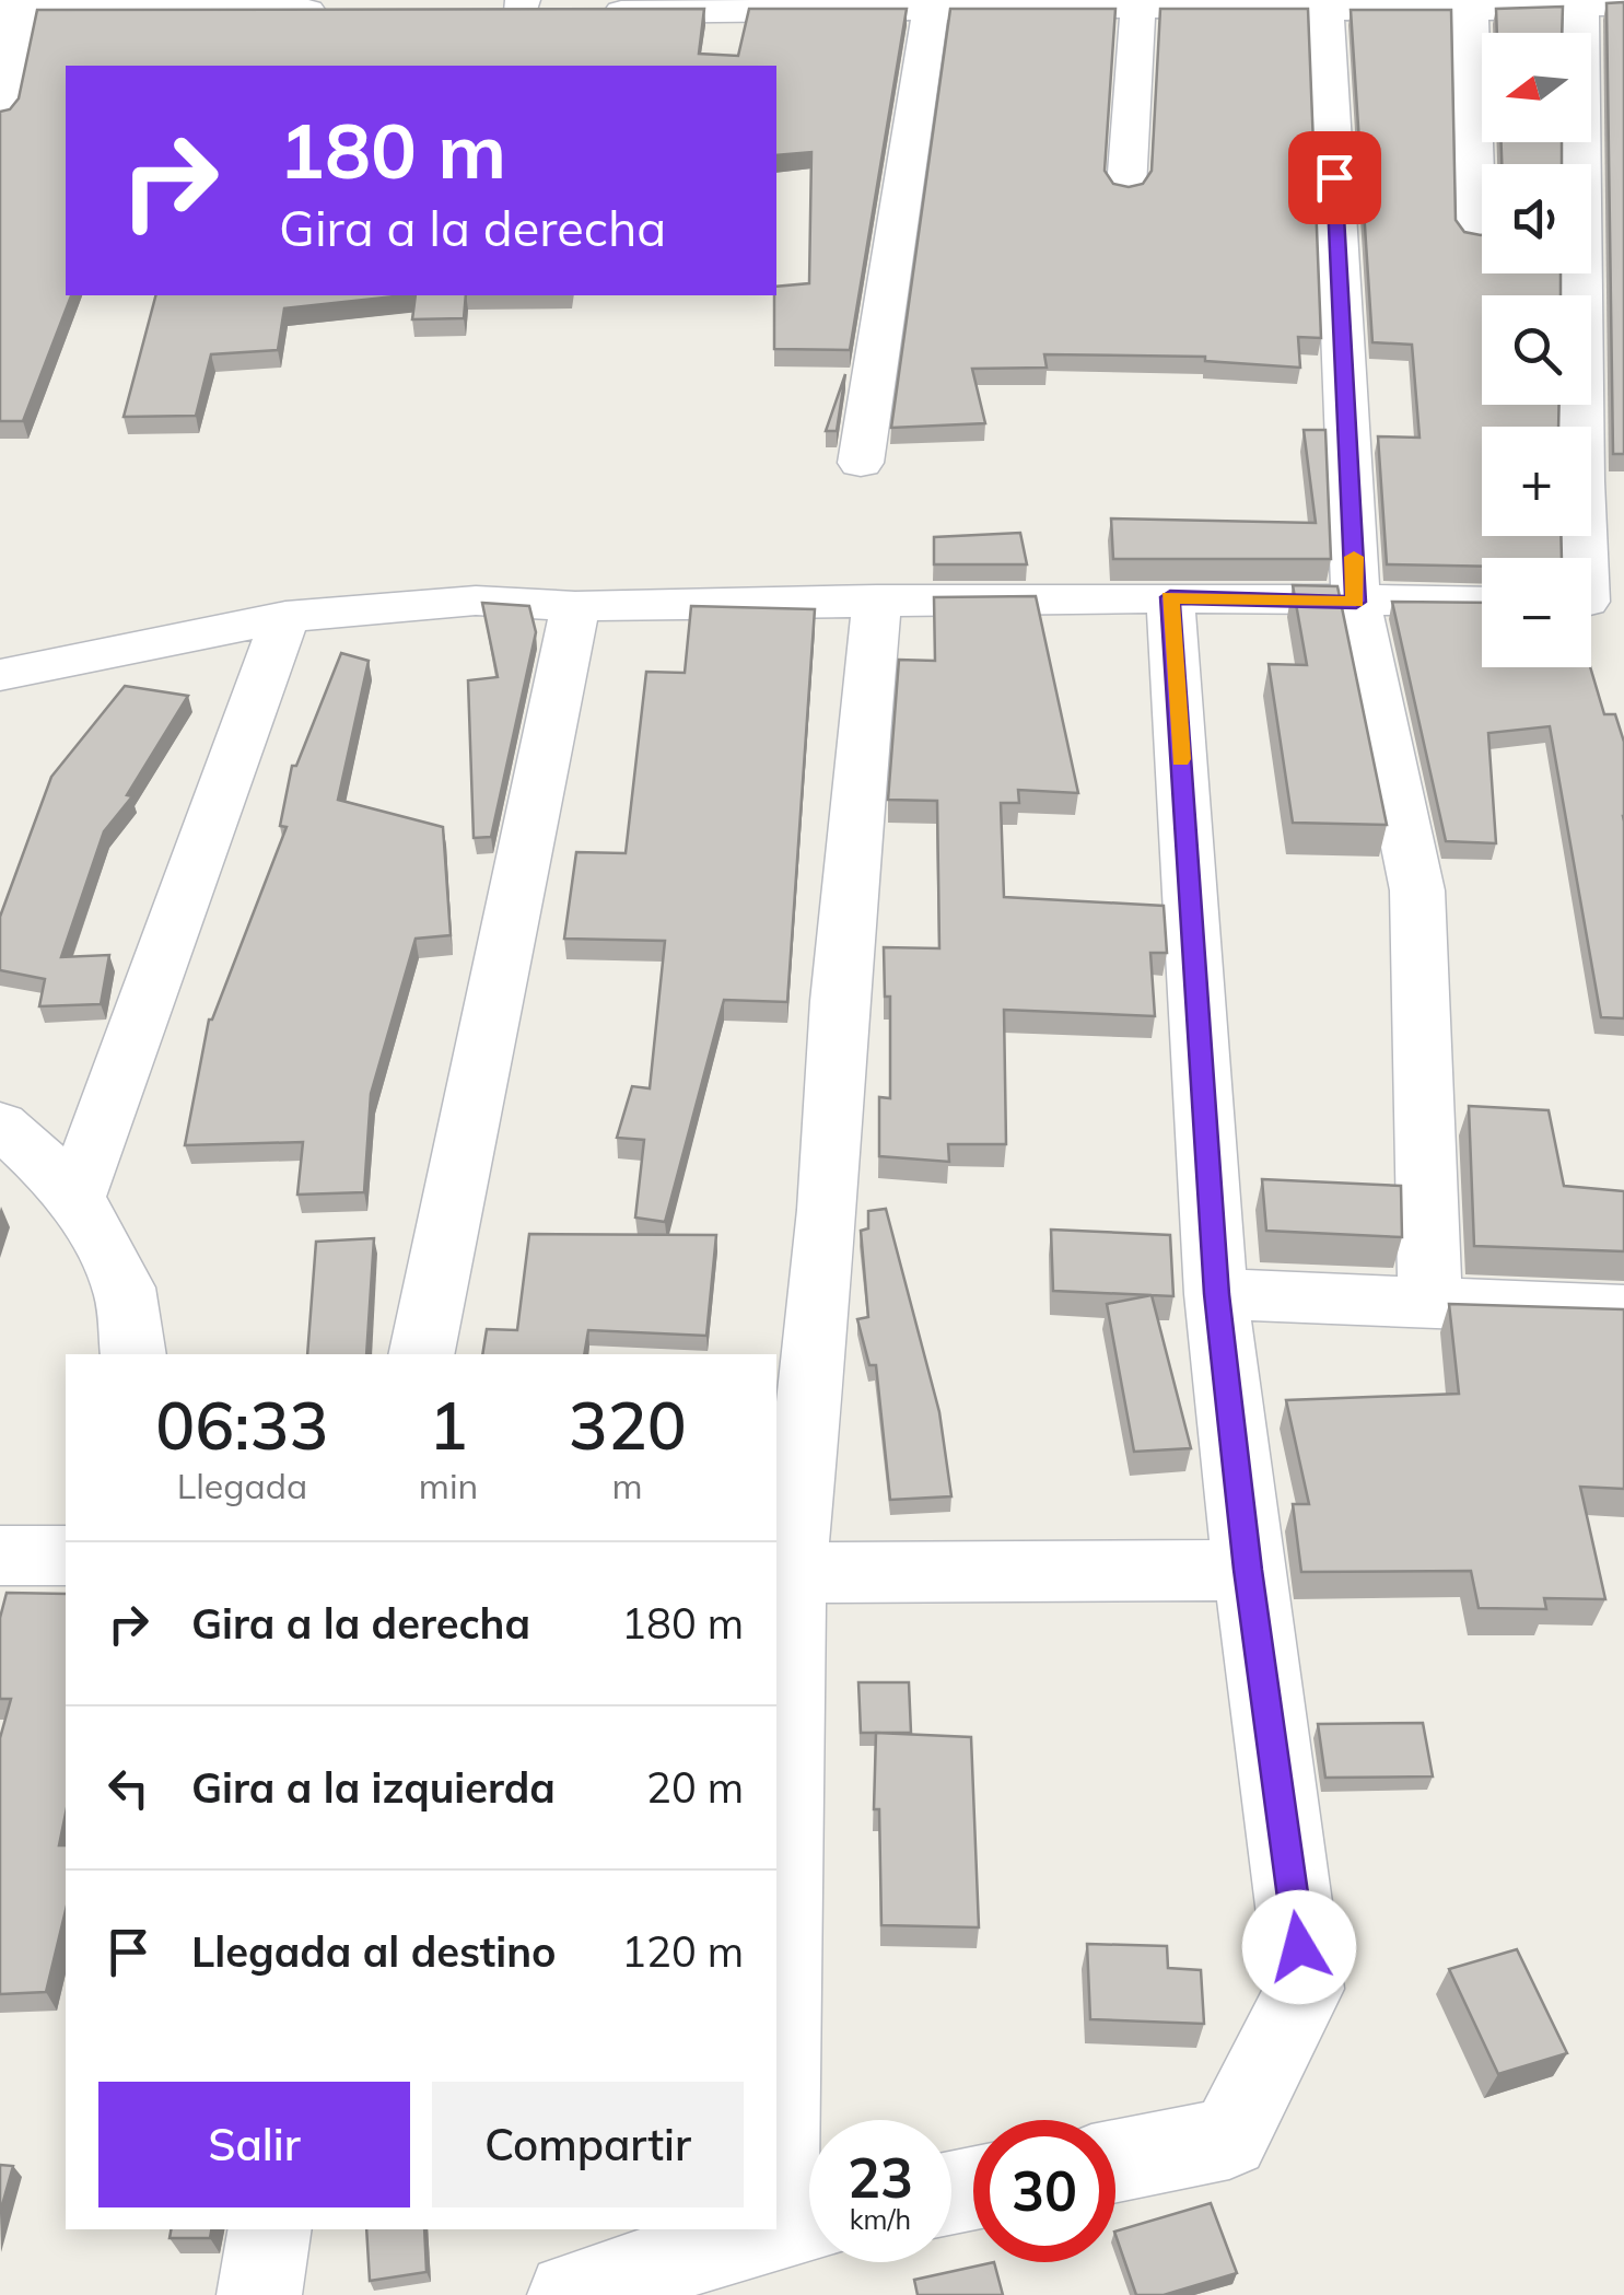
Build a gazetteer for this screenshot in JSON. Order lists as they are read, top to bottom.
{
  "north": "left",
  "page": {
    "map_buttons": ["+", "−"],
    "turn": ["180 m", "Gira a la derecha"],
    "eta": [
      "06:33",
      "Llegada",
      "1",
      "min",
      "320",
      "m"
    ],
    "list": [
      {
        "name": "Gira a la derecha",
        "value": "180 m"
      },
      {
        "name": "Gira a la izquierda",
        "value": "20 m"
      },
      {
        "name": "Llegada al destino",
        "value": "120 m"
      }
    ],
    "buttons": ["Salir", "Compartir"],
    "speed": "23 km/h",
    "limit": "30"
  }
}
